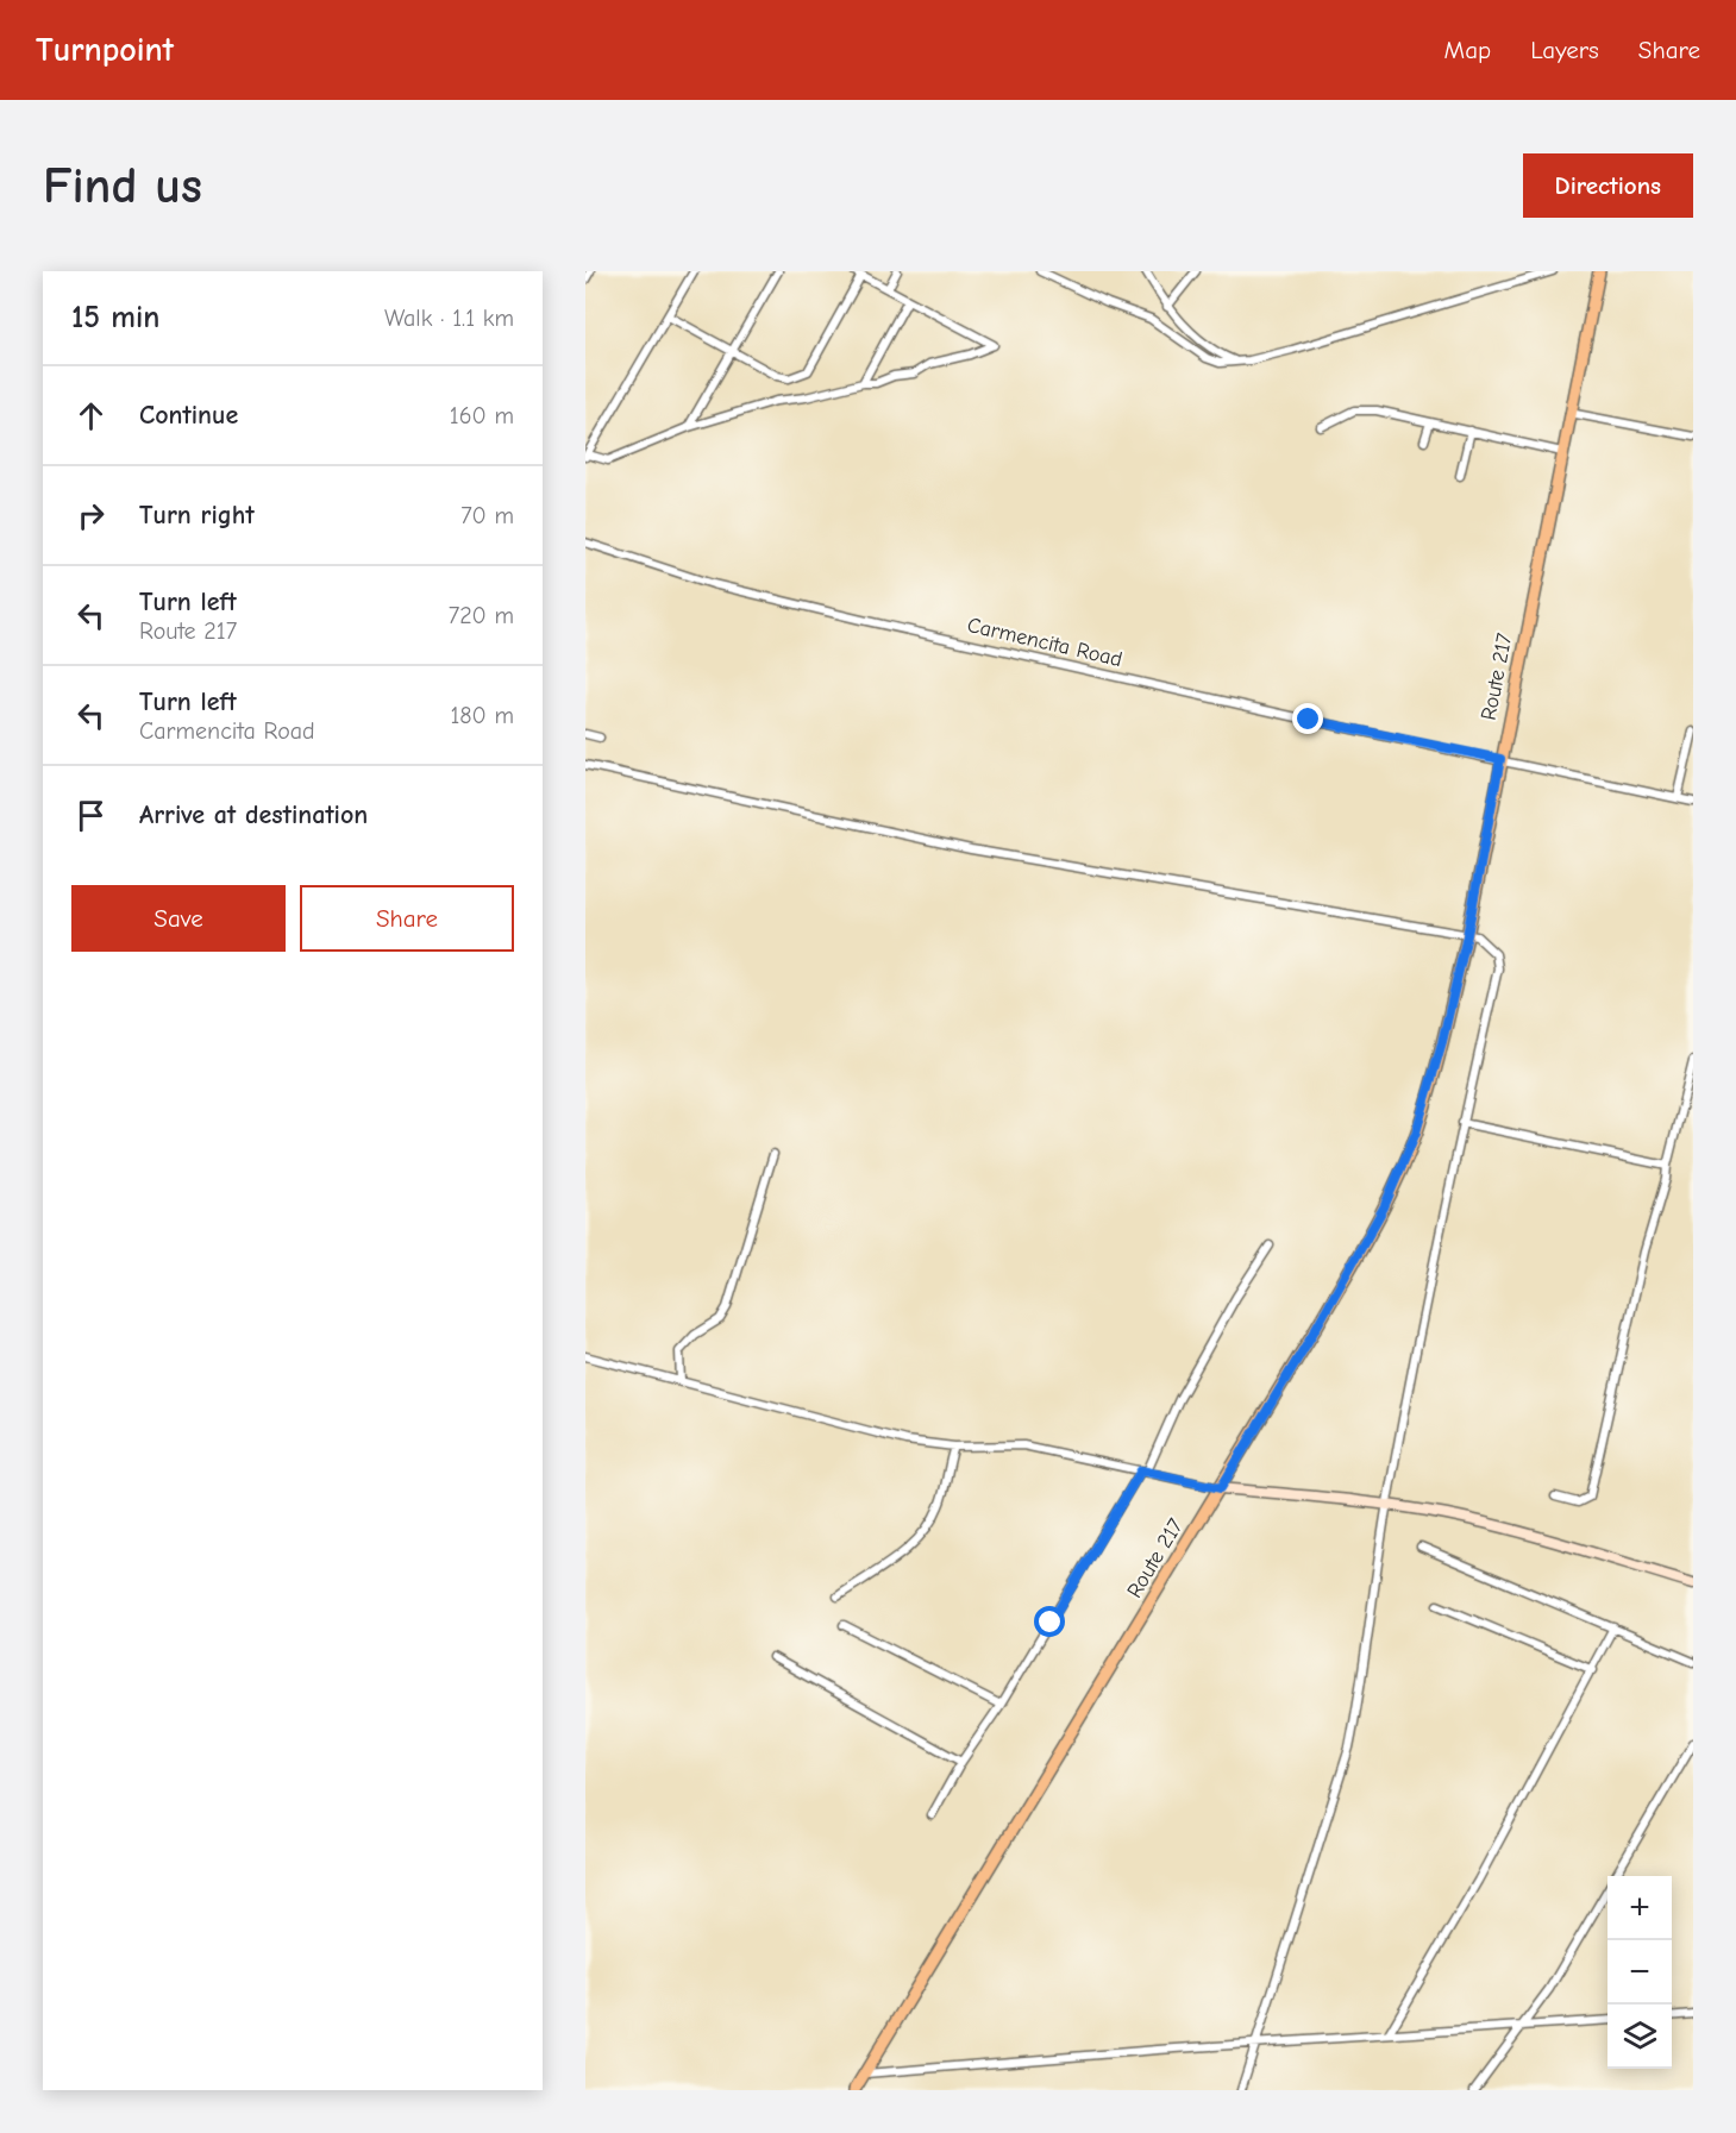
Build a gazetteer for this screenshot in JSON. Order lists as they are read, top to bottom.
{
  "streets": {
    "main road": ["Route 217"],
    "street": ["Carmencita Road"]
  },
  "crossings": [
    ["Carmencita Road", "Route 217"]
  ],
  "page": {
    "header": "Turnpoint",
    "nav": ["Map", "Layers", "Share"],
    "buttons": [
      "Directions",
      ["Save", "Share"]
    ],
    "title": "Find us",
    "heading": ["15 min", "Walk · 1.1 km"],
    "list": [
      ["Continue", "160 m"],
      ["Turn right", "70 m"],
      ["Turn left", "Route 217", "720 m"],
      ["Turn left", "Carmencita Road", "180 m"],
      "Arrive at destination"
    ],
    "map_buttons": ["+", "−"]
  }
}
